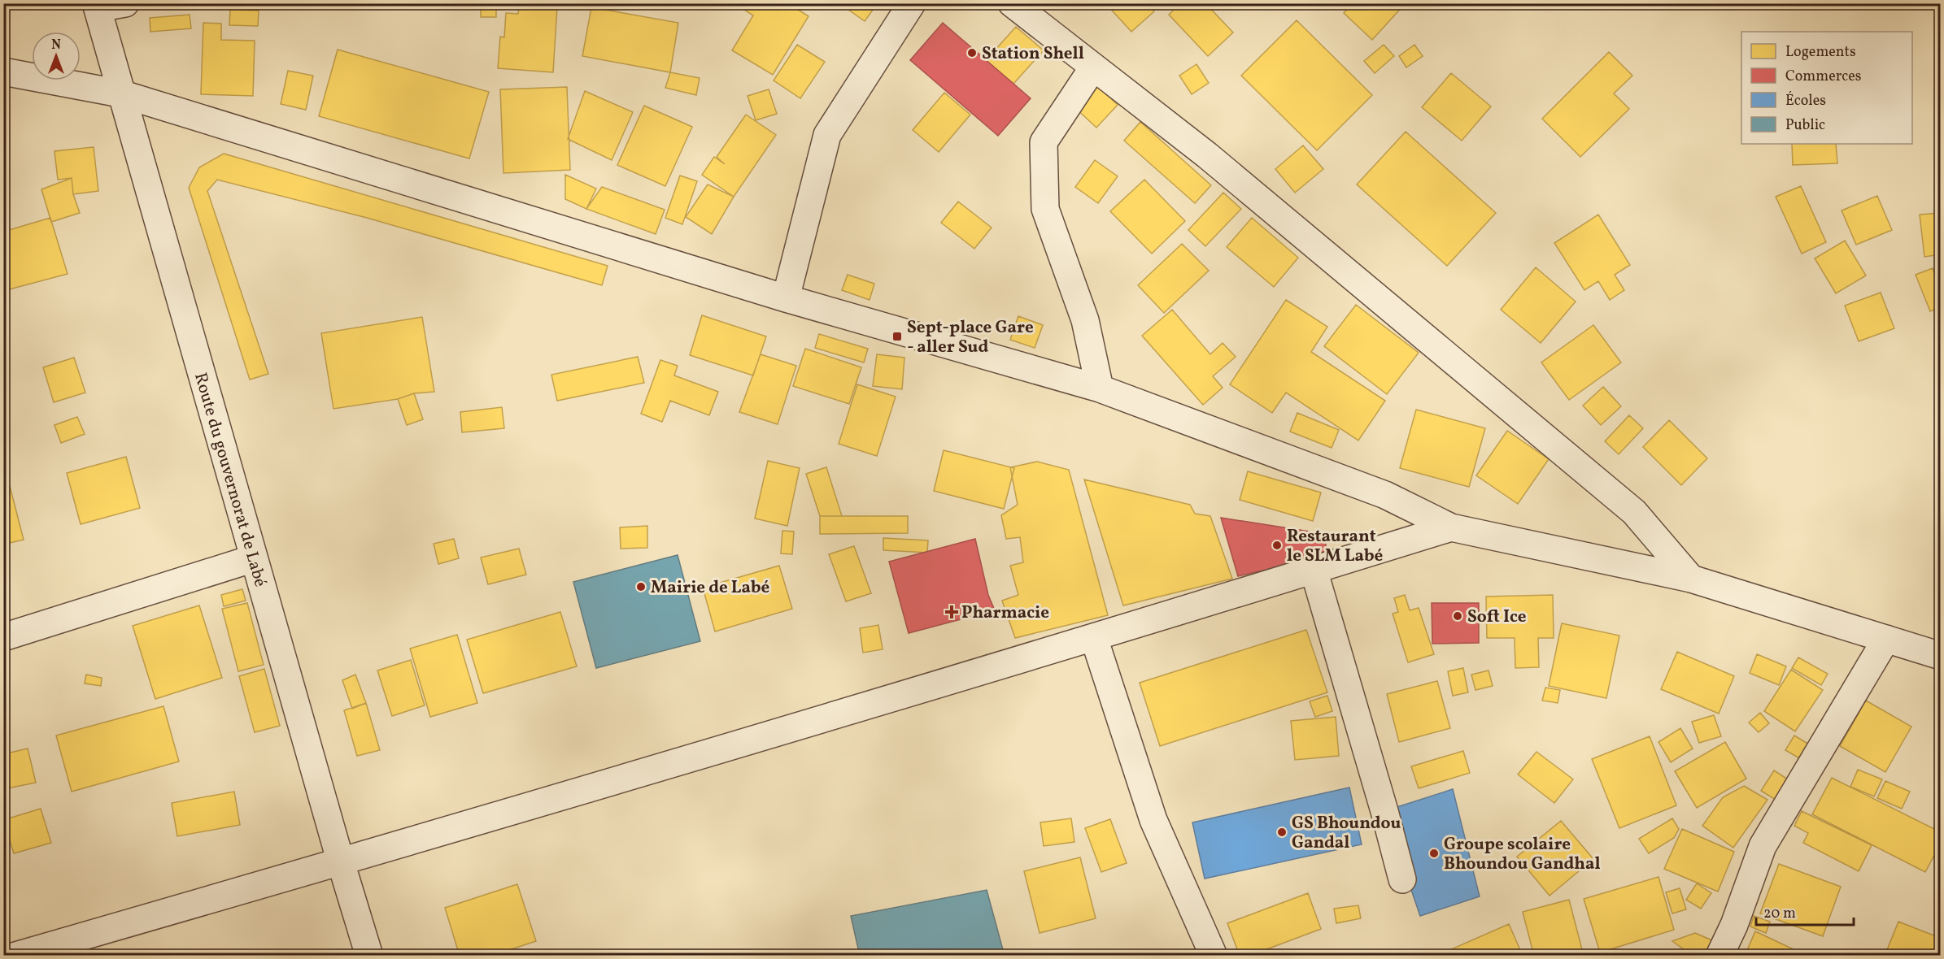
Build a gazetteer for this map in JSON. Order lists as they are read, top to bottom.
{
  "streets": {
    "street": ["Route du gouvernorat de Labé"]
  },
  "places": {
    "other": [
      "Station Shell",
      "Restaurant le SLM Labé",
      "Mairie de Labé",
      "Soft Ice",
      "GS Bhoundou Gandal",
      "Groupe scolaire Bhoundou Gandhal"
    ],
    "transit": ["Sept-place Gare - aller Sud"],
    "health": ["Pharmacie"]
  },
  "legend": [
    "Logements",
    "Commerces",
    "Écoles",
    "Public"
  ],
  "scale_bar": "20 m",
  "north": "top"
}
